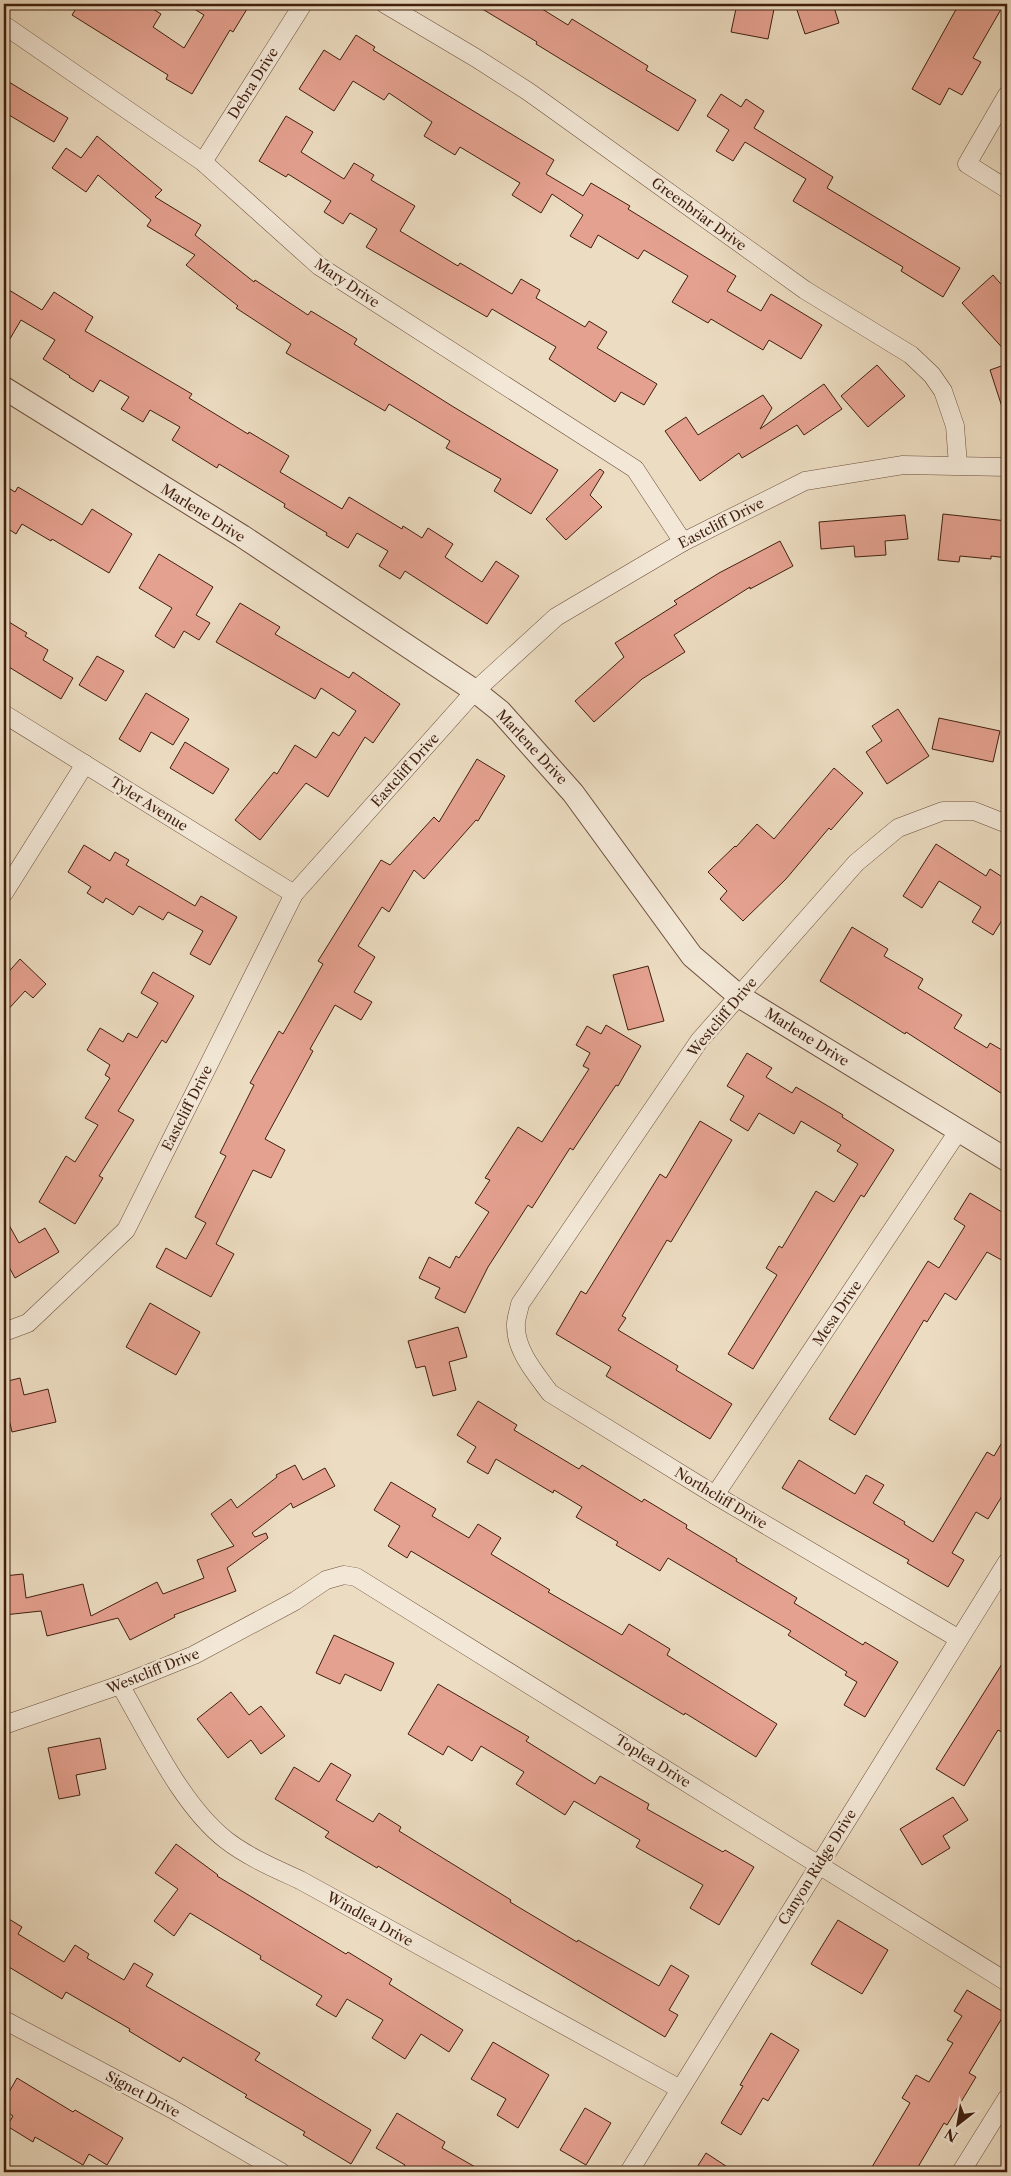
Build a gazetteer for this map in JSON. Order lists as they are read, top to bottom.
{
  "streets": {
    "street": [
      "Debra Drive",
      "Greenbriar Drive",
      "Mary Drive",
      "Marlene Drive",
      "Eastcliff Drive",
      "Tyler Avenue",
      "Westcliff Drive",
      "Mesa Drive",
      "Northcliff Drive",
      "Toplea Drive",
      "Canyon Ridge Drive",
      "Windlea Drive",
      "Signet Drive"
    ]
  },
  "crossings": [
    ["Debra Drive", "Mary Drive"],
    ["Greenbriar Drive", "Eastcliff Drive"],
    ["Mary Drive", "Eastcliff Drive"],
    ["Marlene Drive", "Eastcliff Drive"],
    ["Marlene Drive", "Westcliff Drive"],
    ["Marlene Drive", "Mesa Drive"],
    ["Eastcliff Drive", "Tyler Avenue"],
    ["Westcliff Drive", "Northcliff Drive"],
    ["Westcliff Drive", "Toplea Drive"],
    ["Westcliff Drive", "Windlea Drive"],
    ["Mesa Drive", "Northcliff Drive"],
    ["Northcliff Drive", "Canyon Ridge Drive"],
    ["Toplea Drive", "Canyon Ridge Drive"],
    ["Canyon Ridge Drive", "Windlea Drive"]
  ],
  "north": "bottom left"
}
